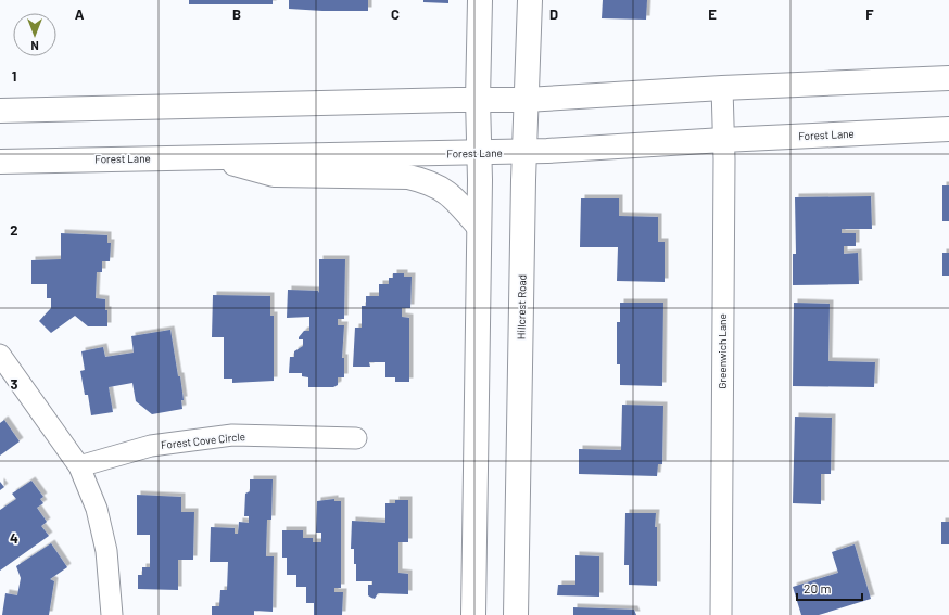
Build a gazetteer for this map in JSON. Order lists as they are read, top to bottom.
{
  "streets": {
    "main road": ["Forest Lane", "Hillcrest Road"],
    "street": ["Greenwich Lane", "Forest Cove Circle"]
  },
  "crossings": [
    ["Forest Lane", "Hillcrest Road"],
    ["Forest Lane", "Greenwich Lane"]
  ],
  "scale_bar": "20 m",
  "north": "bottom",
  "grid": {
    "columns": [
      "A",
      "B",
      "C",
      "D",
      "E",
      "F"
    ],
    "rows": [
      "1",
      "2",
      "3",
      "4"
    ]
  }
}
